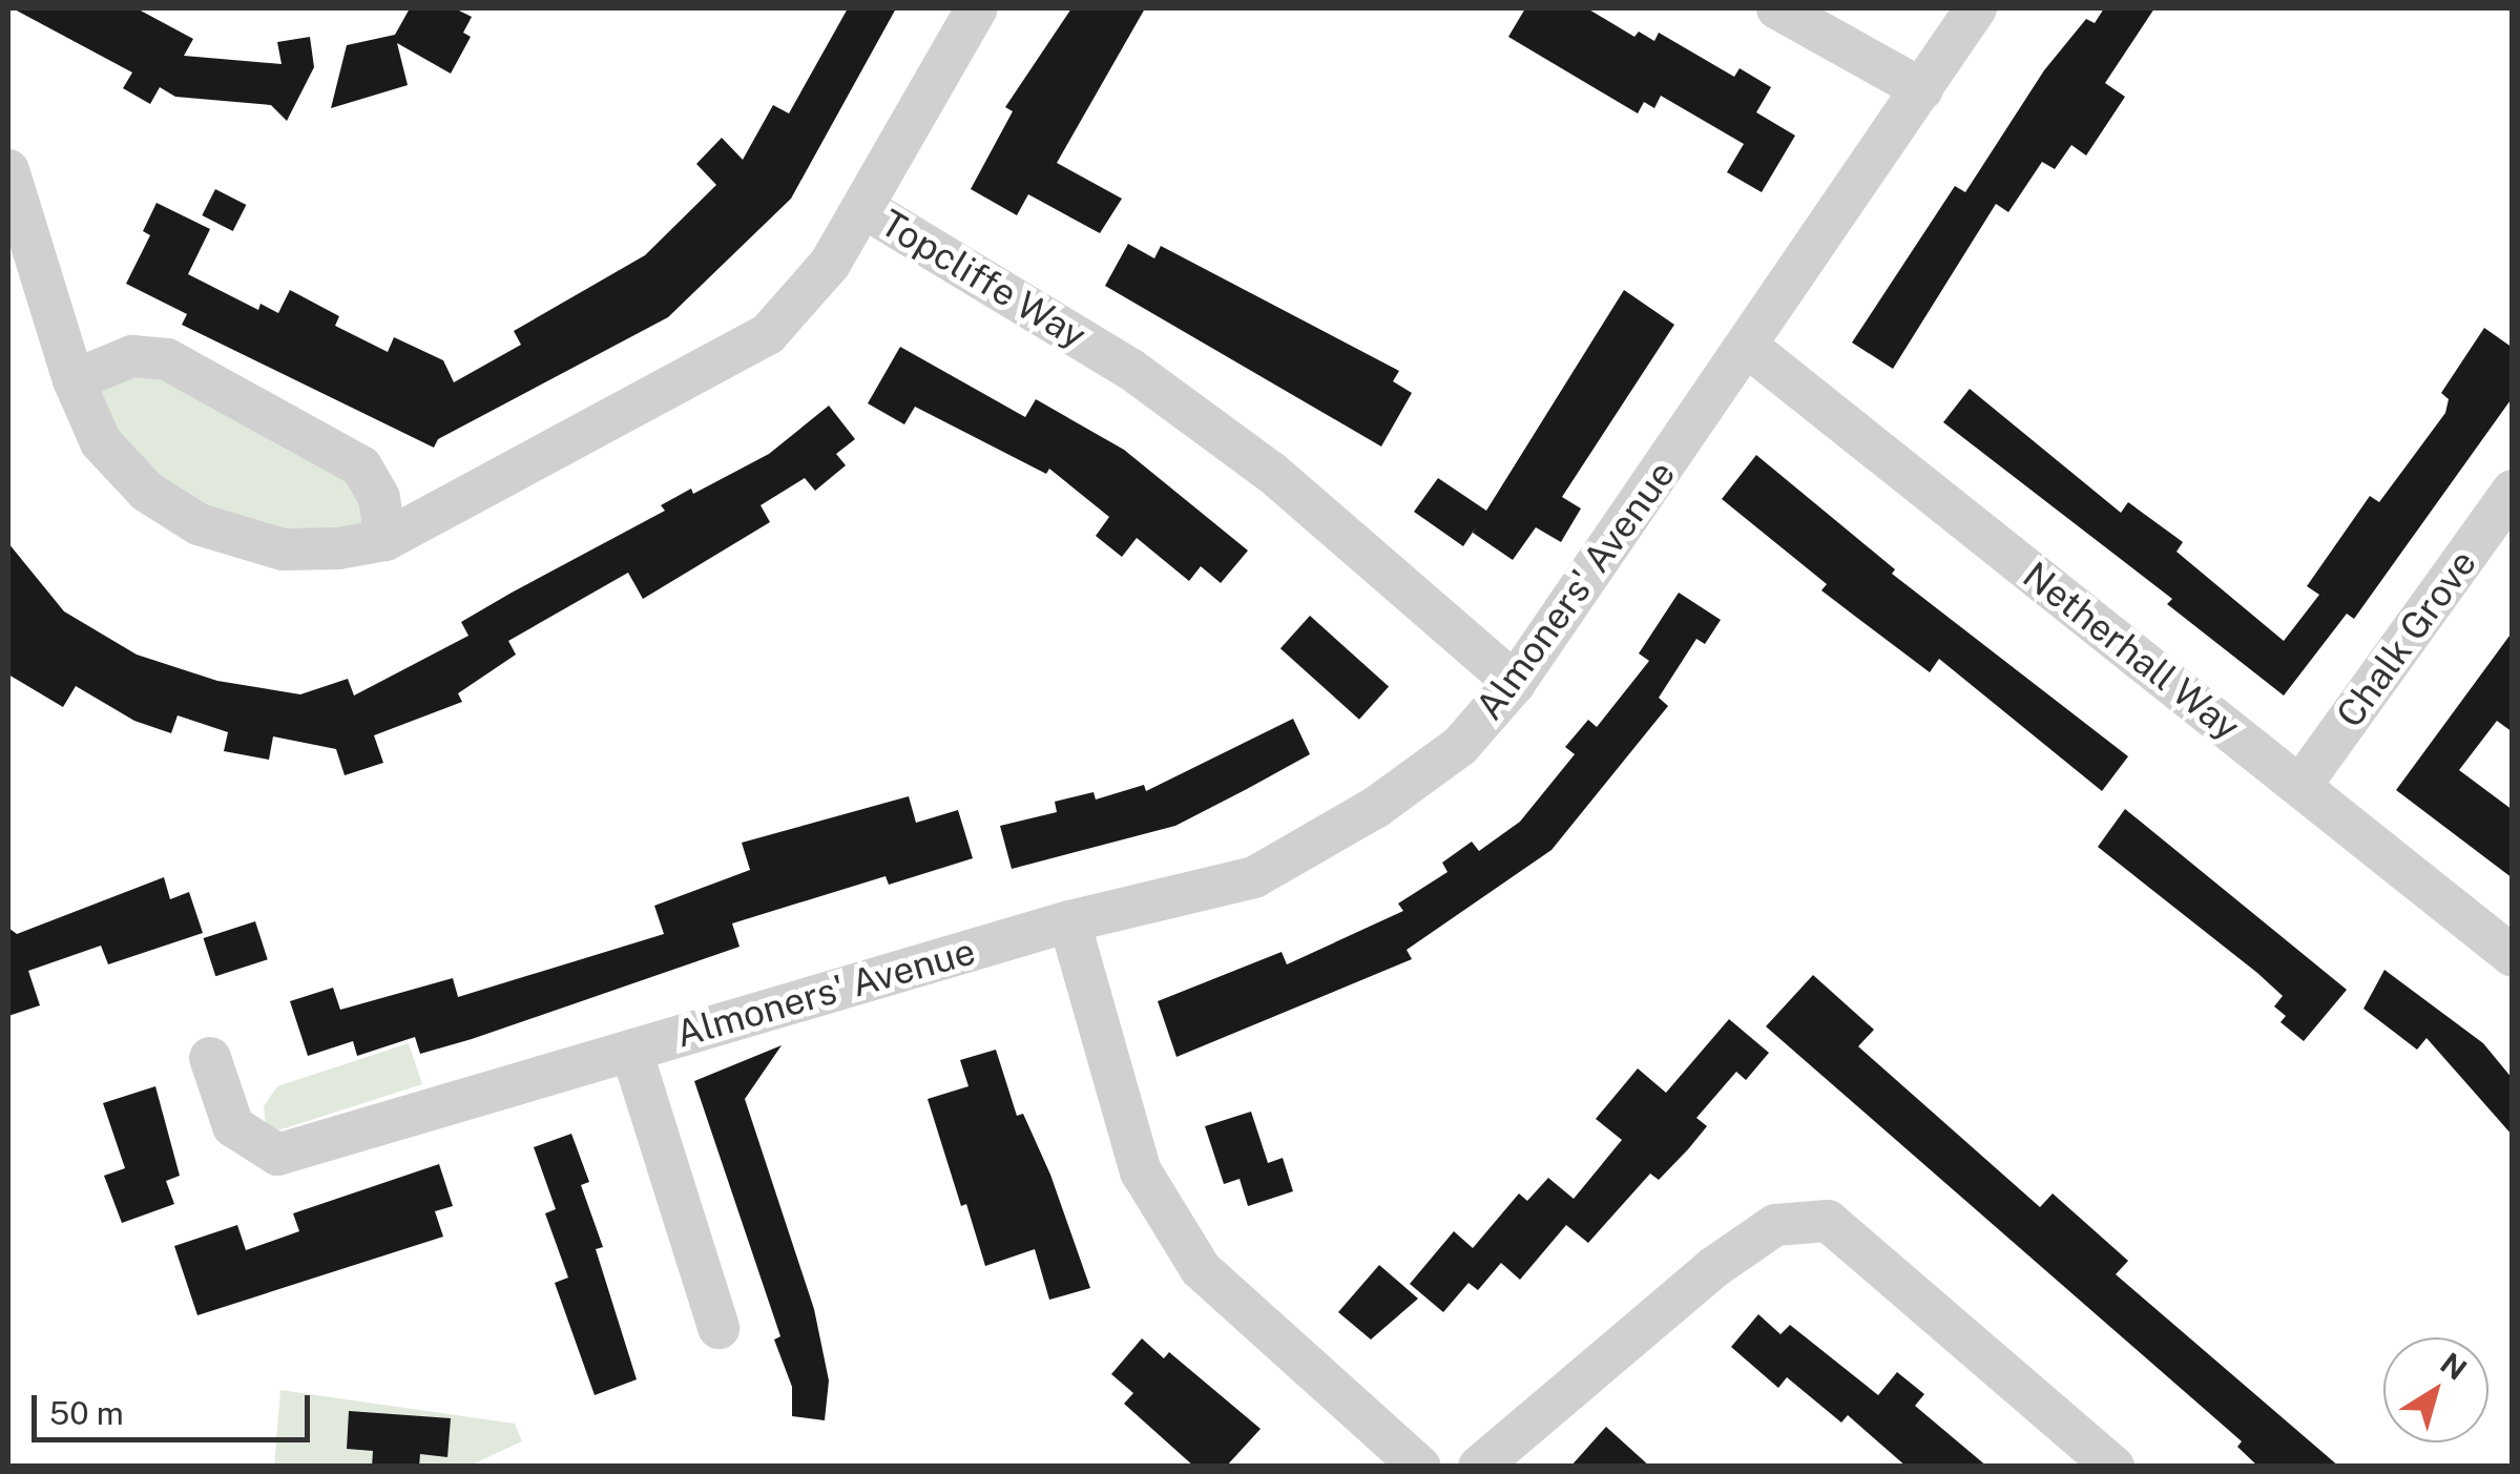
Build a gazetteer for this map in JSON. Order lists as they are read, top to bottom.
{
  "streets": {
    "street": [
      "Topcliffe Way",
      "Almoners' Avenue",
      "Chalk Grove",
      "Netherhall Way"
    ]
  },
  "crossings": [
    ["Topcliffe Way", "Almoners' Avenue"],
    ["Almoners' Avenue", "Netherhall Way"],
    ["Chalk Grove", "Netherhall Way"]
  ],
  "scale_bar": "50 m",
  "north": "top right"
}
